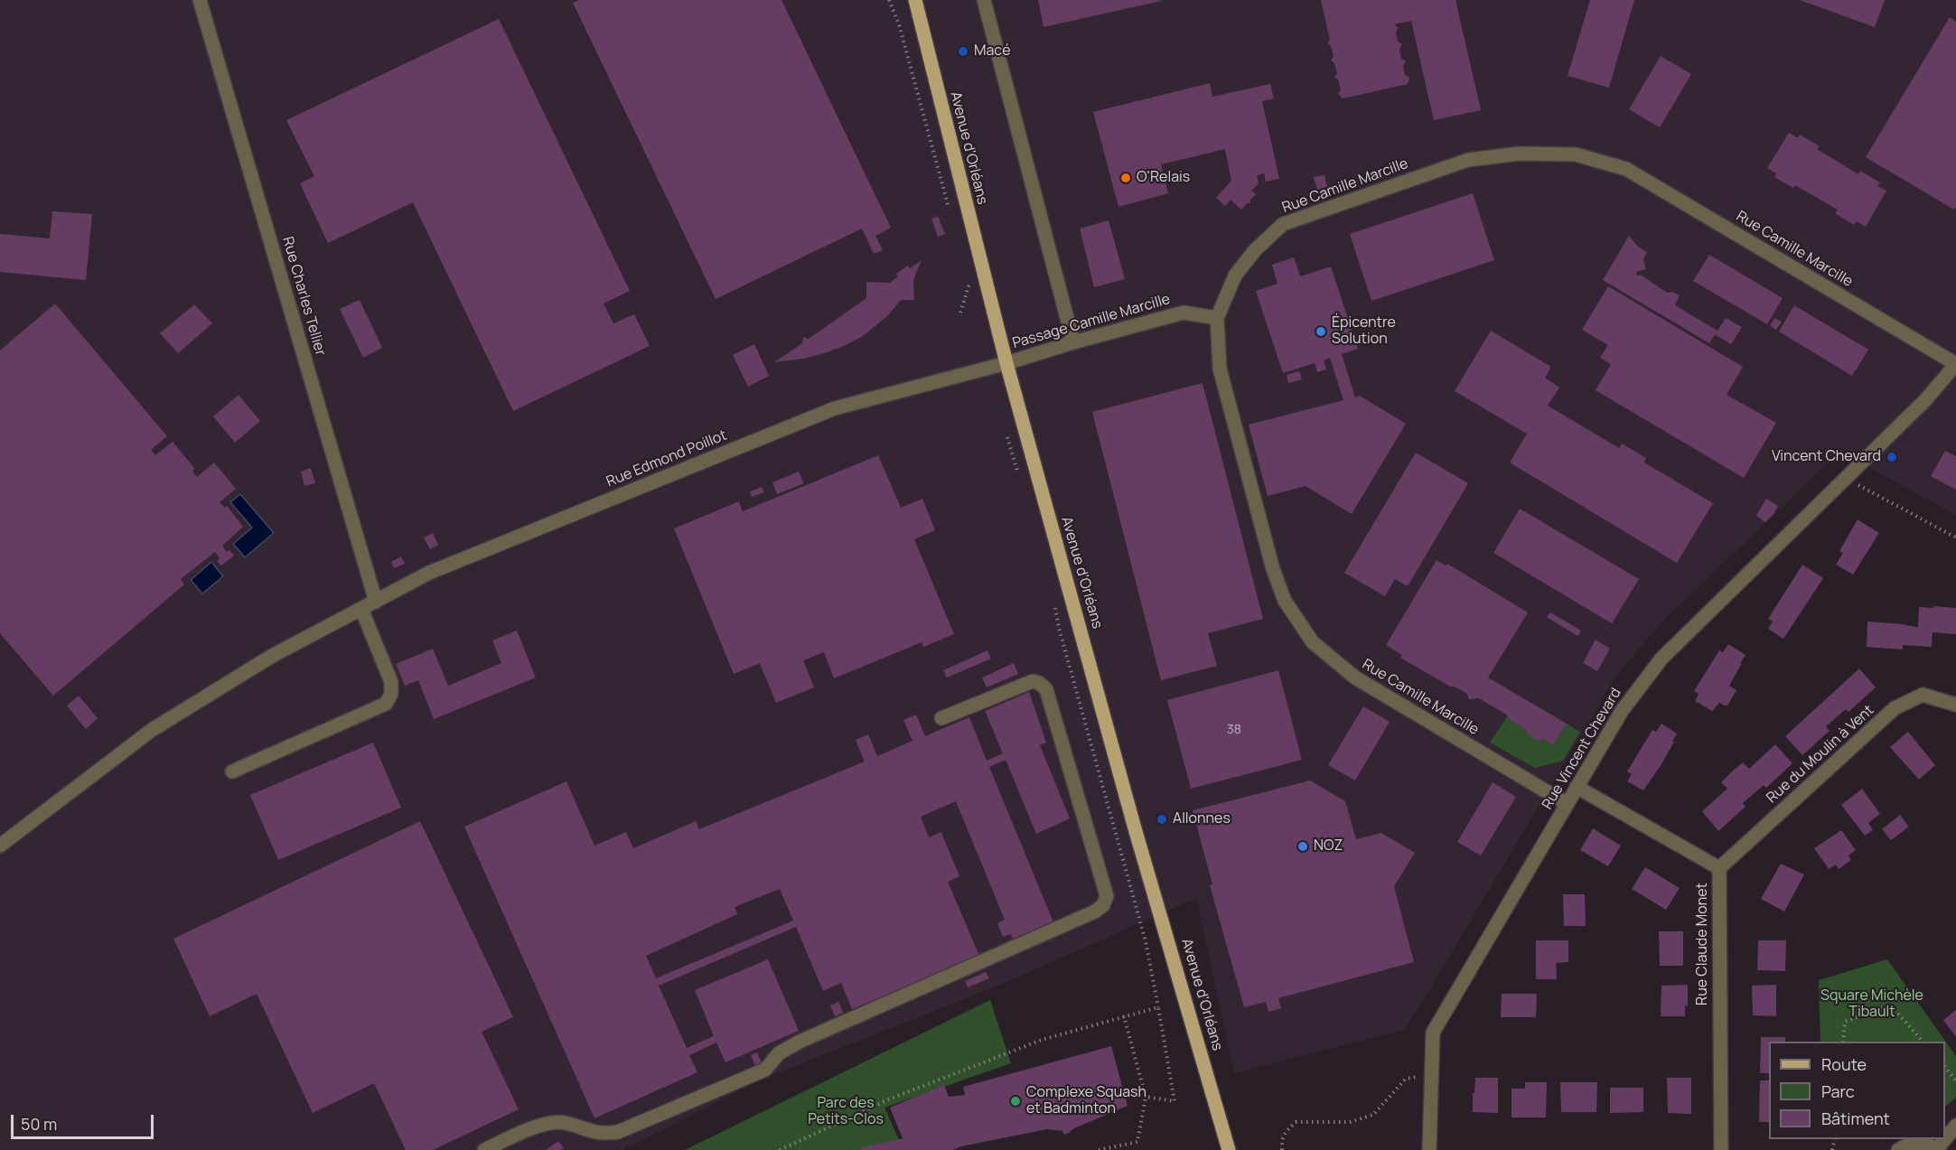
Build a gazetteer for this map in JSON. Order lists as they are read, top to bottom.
{
  "streets": {
    "main road": ["Avenue d'Orléans"],
    "street": [
      "Rue Camille Marcille",
      "Rue Charles Tellier",
      "Passage Camille Marcille",
      "Rue Edmond Poillot",
      "Rue Vincent Chevard",
      "Rue du Moulin à Vent",
      "Rue Claude Monet"
    ]
  },
  "crossings": [
    ["Avenue d'Orléans", "Passage Camille Marcille"],
    ["Avenue d'Orléans", "Rue Edmond Poillot"],
    ["Rue Camille Marcille", "Passage Camille Marcille"],
    ["Rue Camille Marcille", "Rue Vincent Chevard"],
    ["Rue Charles Tellier", "Rue Edmond Poillot"],
    ["Passage Camille Marcille", "Rue Edmond Poillot"],
    ["Rue Vincent Chevard", "Rue Claude Monet"],
    ["Rue du Moulin à Vent", "Rue Claude Monet"]
  ],
  "parks": ["Square Michèle Tibault", "Parc des Petits-Clos"],
  "places": [
    "Macé",
    "O'Relais",
    "Épicentre Solution",
    "Vincent Chevard",
    "Allonnes",
    "NOZ",
    "Complexe Squash et Badminton"
  ],
  "house_numbers": ["38"],
  "legend": ["Route", "Parc", "Bâtiment"],
  "scale_bar": "50 m"
}
